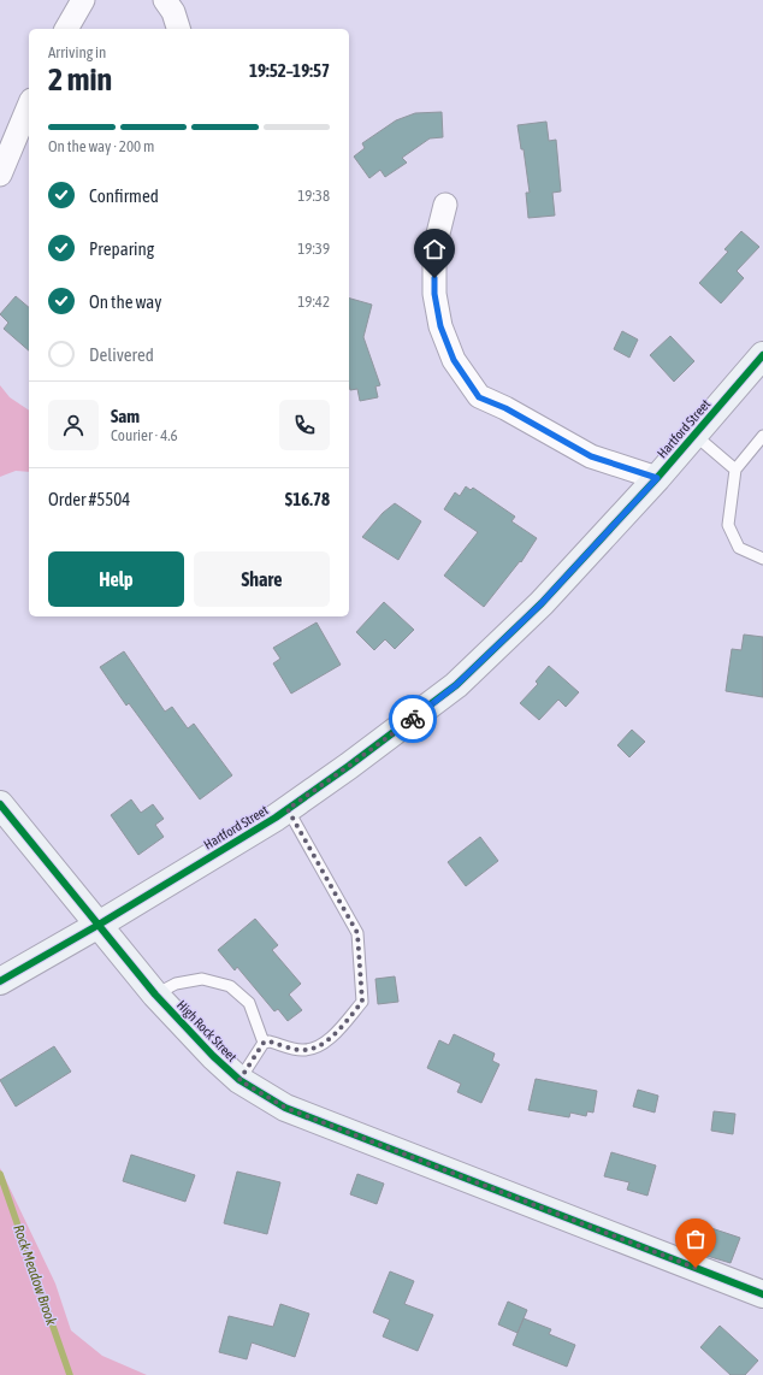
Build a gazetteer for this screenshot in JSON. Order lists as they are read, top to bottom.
{
  "streets": {
    "street": ["Hartford Street", "High Rock Street"]
  },
  "crossings": [
    ["Hartford Street", "High Rock Street"]
  ],
  "water": ["Rock Meadow Brook"],
  "page": {
    "heading": ["2 min", "Arriving in", "19:52–19:57"],
    "panel": [
      "Sam",
      "Courier · 4.6",
      "Order #5504",
      "$16.78"
    ],
    "bar": "On the way · 200 m",
    "list": [
      ["Confirmed", "19:38"],
      ["Preparing", "19:39"],
      ["On the way", "19:42"],
      "Delivered"
    ],
    "buttons": ["Help", "Share"]
  }
}
